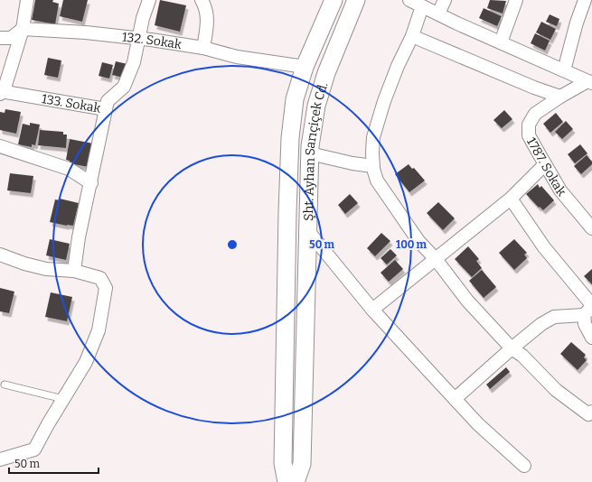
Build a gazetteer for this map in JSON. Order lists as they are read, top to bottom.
{
  "streets": {
    "main road": ["Şht. Ayhan Sarıçiçek Cd."],
    "street": ["132. Sokak", "133. Sokak", "1787. Sokak"]
  },
  "crossings": [
    ["132. Sokak", "133. Sokak"],
    ["132. Sokak", "Şht. Ayhan Sarıçiçek Cd."]
  ],
  "scale_bar": "50 m",
  "rings": ["50 m", "100 m"]
}
